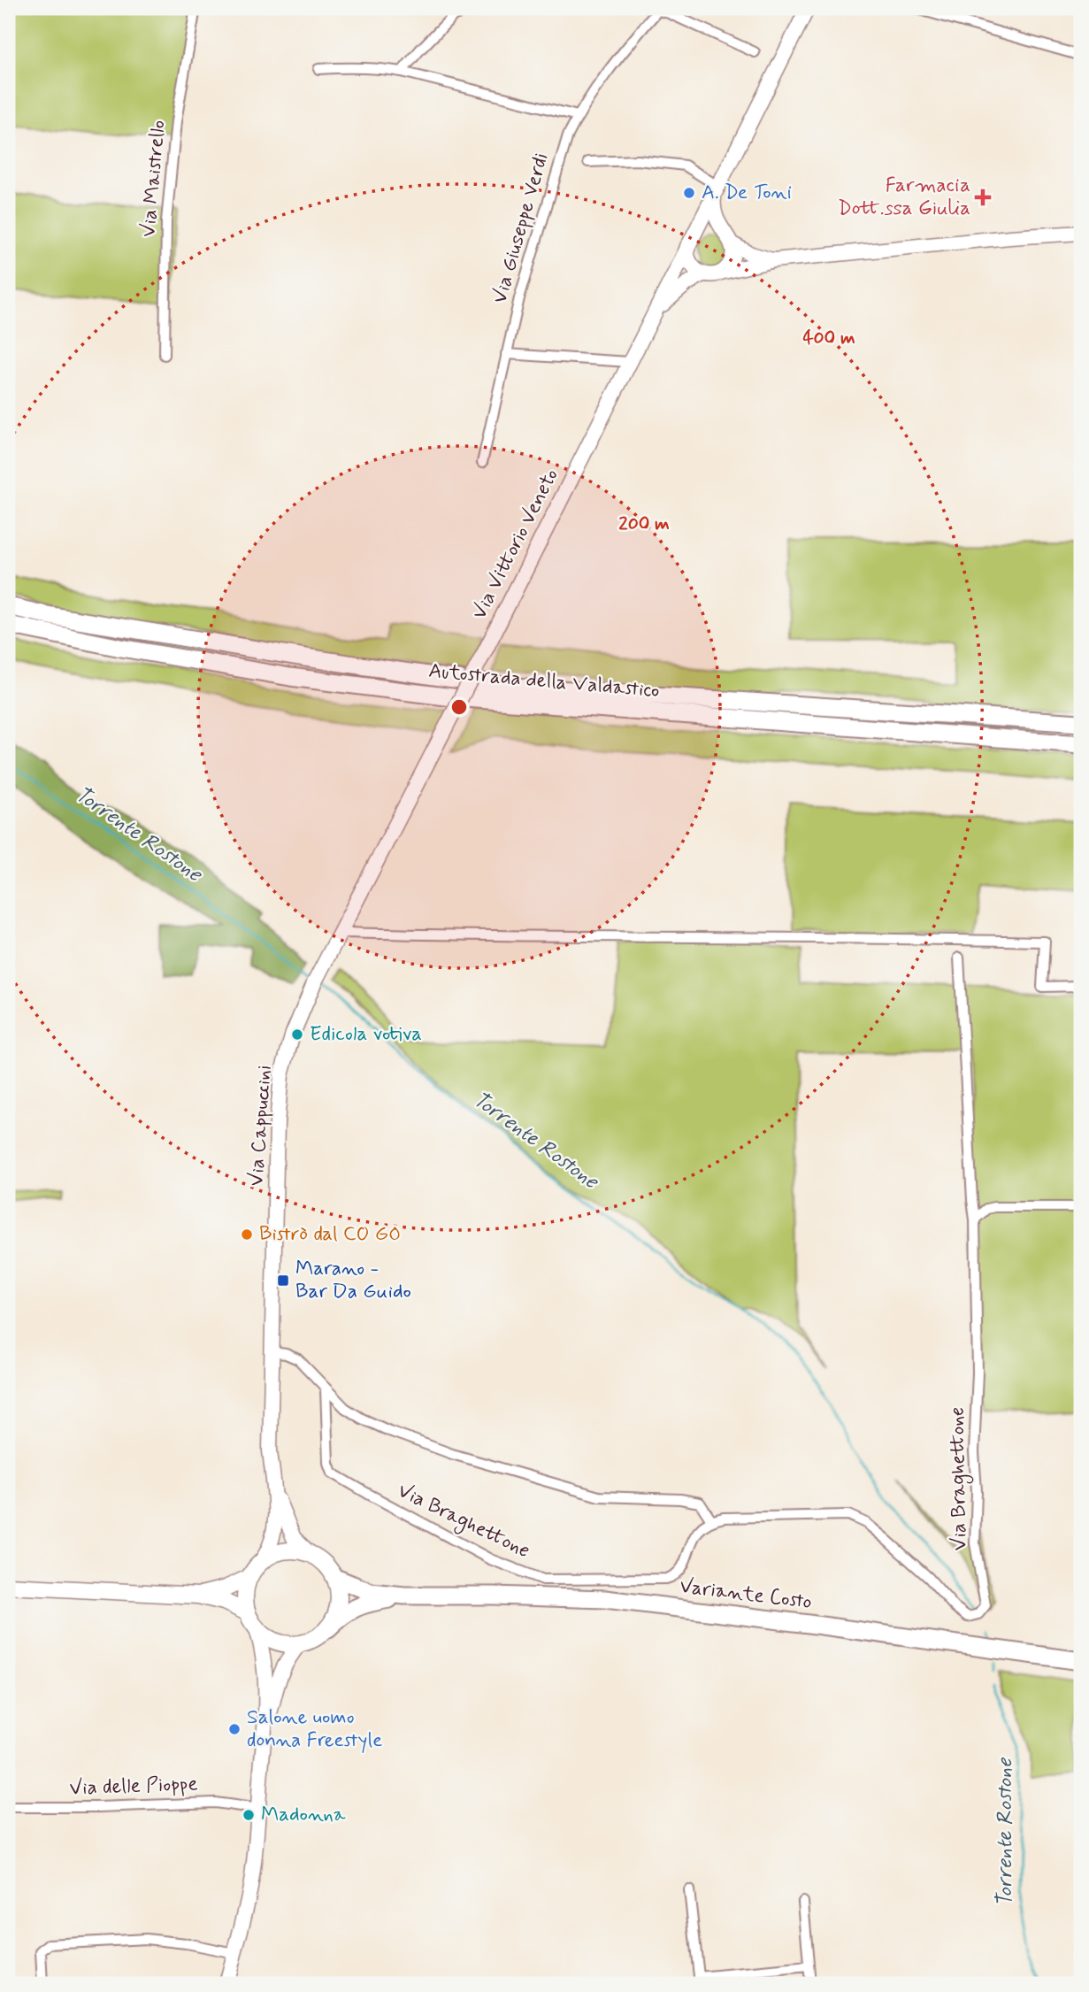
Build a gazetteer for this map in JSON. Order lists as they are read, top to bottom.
{
  "streets": {
    "highway": ["Autostrada della Valdastico", "Variante Costo"],
    "main road": ["Via Vittorio Veneto", "Via Cappuccini"],
    "street": [
      "Via Maistrello",
      "Via Giuseppe Verdi",
      "Via Braghettone",
      "Via delle Pioppe"
    ]
  },
  "crossings": [
    ["Via Vittorio Veneto", "Via Cappuccini"]
  ],
  "water": ["Torrente Rostone"],
  "places": {
    "other": [
      "A. De Toni",
      "Edicola votiva",
      "Bistrò dal CO GO",
      "Salone uomo donna Freestyle",
      "Madonna"
    ],
    "health": ["Farmacia Dott.ssa Giulia"],
    "transit": ["Marano - Bar Da Guido"]
  },
  "rings": ["400 m", "200 m"]
}
